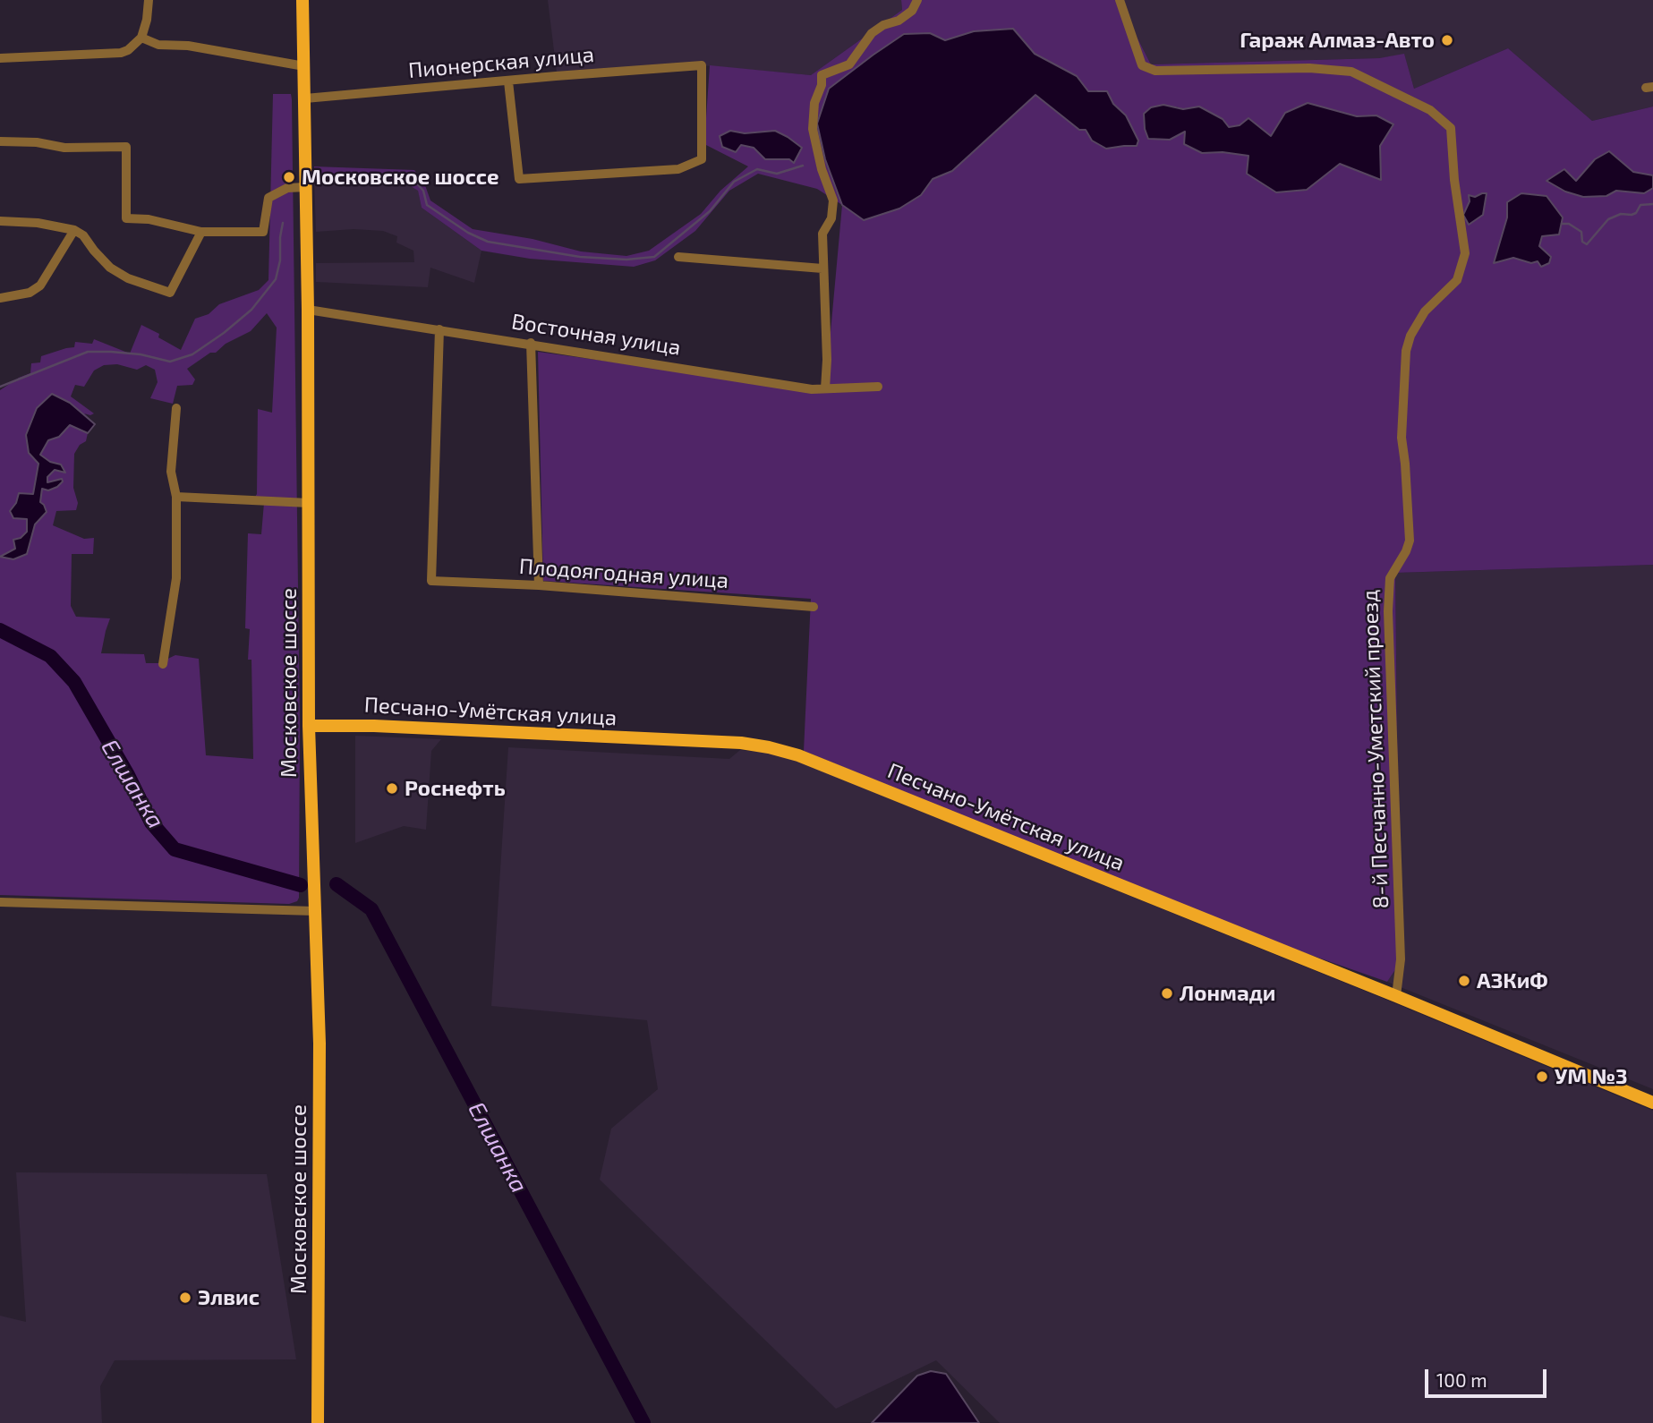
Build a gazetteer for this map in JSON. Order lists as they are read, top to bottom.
{
  "streets": {
    "main road": ["Московское шоссе", "Песчано-Умётская улица"],
    "street": [
      "Пионерская улица",
      "Восточная улица",
      "Плодоягодная улица",
      "8-й Песчанно-Уметский проезд"
    ]
  },
  "crossings": [
    ["Пионерская улица", "Московское шоссе"],
    ["Восточная улица", "Плодоягодная улица"],
    ["Восточная улица", "Московское шоссе"],
    ["Московское шоссе", "Песчано-Умётская улица"],
    ["Песчано-Умётская улица", "8-й Песчанно-Уметский проезд"]
  ],
  "water": ["Елшанка"],
  "places": [
    "Гараж Алмаз-Авто",
    "Московское шоссе",
    "Роснефть",
    "АЗКиФ",
    "Лонмади",
    "УМ №3",
    "Элвис"
  ],
  "scale_bar": "100 m"
}
